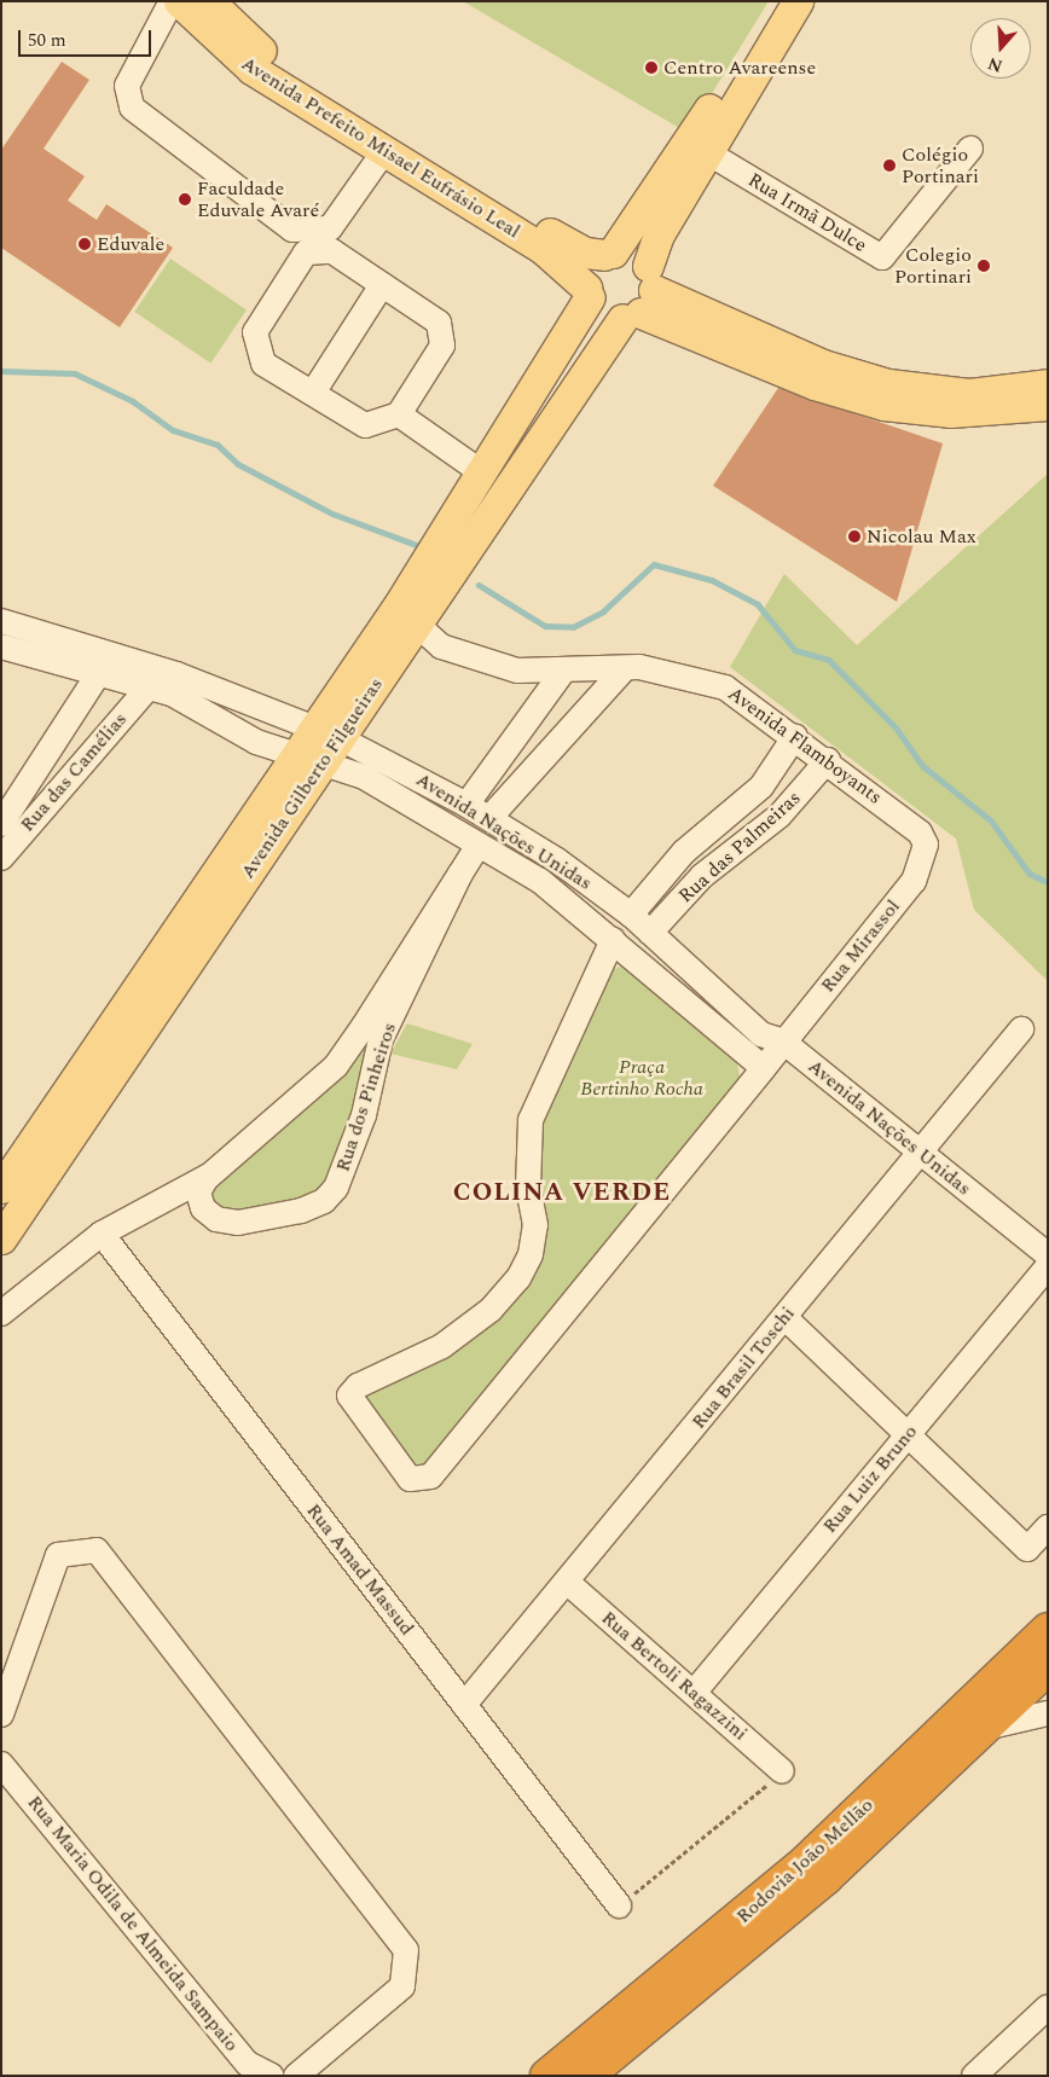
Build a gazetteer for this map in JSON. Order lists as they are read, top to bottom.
{
  "streets": {
    "highway": ["Rodovia João Mellão"],
    "main road": ["Avenida Prefeito Misael Eufrásio Leal", "Avenida Gilberto Filgueiras"],
    "street": [
      "Rua Irmã Dulce",
      "Avenida Flamboyants",
      "Rua das Camélias",
      "Avenida Nações Unidas",
      "Rua das Palmeiras",
      "Rua Mirassol",
      "Rua dos Pinheiros",
      "Rua Brasil Toschi",
      "Rua Luiz Bruno",
      "Rua Amad Massud",
      "Rua Bertoli Ragazzini",
      "Rua Maria Odila de Almeida Sampaio"
    ]
  },
  "crossings": [
    ["Avenida Prefeito Misael Eufrásio Leal", "Avenida Gilberto Filgueiras"],
    ["Rua Irmã Dulce", "Avenida Gilberto Filgueiras"],
    ["Avenida Flamboyants", "Avenida Gilberto Filgueiras"],
    ["Avenida Flamboyants", "Rua das Palmeiras"],
    ["Avenida Flamboyants", "Rua Mirassol"],
    ["Rua das Camélias", "Avenida Nações Unidas"],
    ["Avenida Gilberto Filgueiras", "Avenida Nações Unidas"],
    ["Avenida Nações Unidas", "Rua das Palmeiras"],
    ["Avenida Nações Unidas", "Rua Mirassol"],
    ["Avenida Nações Unidas", "Rua dos Pinheiros"],
    ["Avenida Nações Unidas", "Rua Brasil Toschi"],
    ["Rua dos Pinheiros", "Rua Amad Massud"],
    ["Rua Brasil Toschi", "Rua Amad Massud"],
    ["Rua Brasil Toschi", "Rua Bertoli Ragazzini"],
    ["Rua Luiz Bruno", "Rua Bertoli Ragazzini"]
  ],
  "districts": ["COLINA VERDE"],
  "parks": ["Praça Bertinho Rocha"],
  "places": [
    "Centro Avareense",
    "Colégio Portinari",
    "Faculdade Eduvale Avaré",
    "Eduvale",
    "Colegio Portinari",
    "Nicolau Max"
  ],
  "scale_bar": "50 m",
  "north": "bottom"
}
